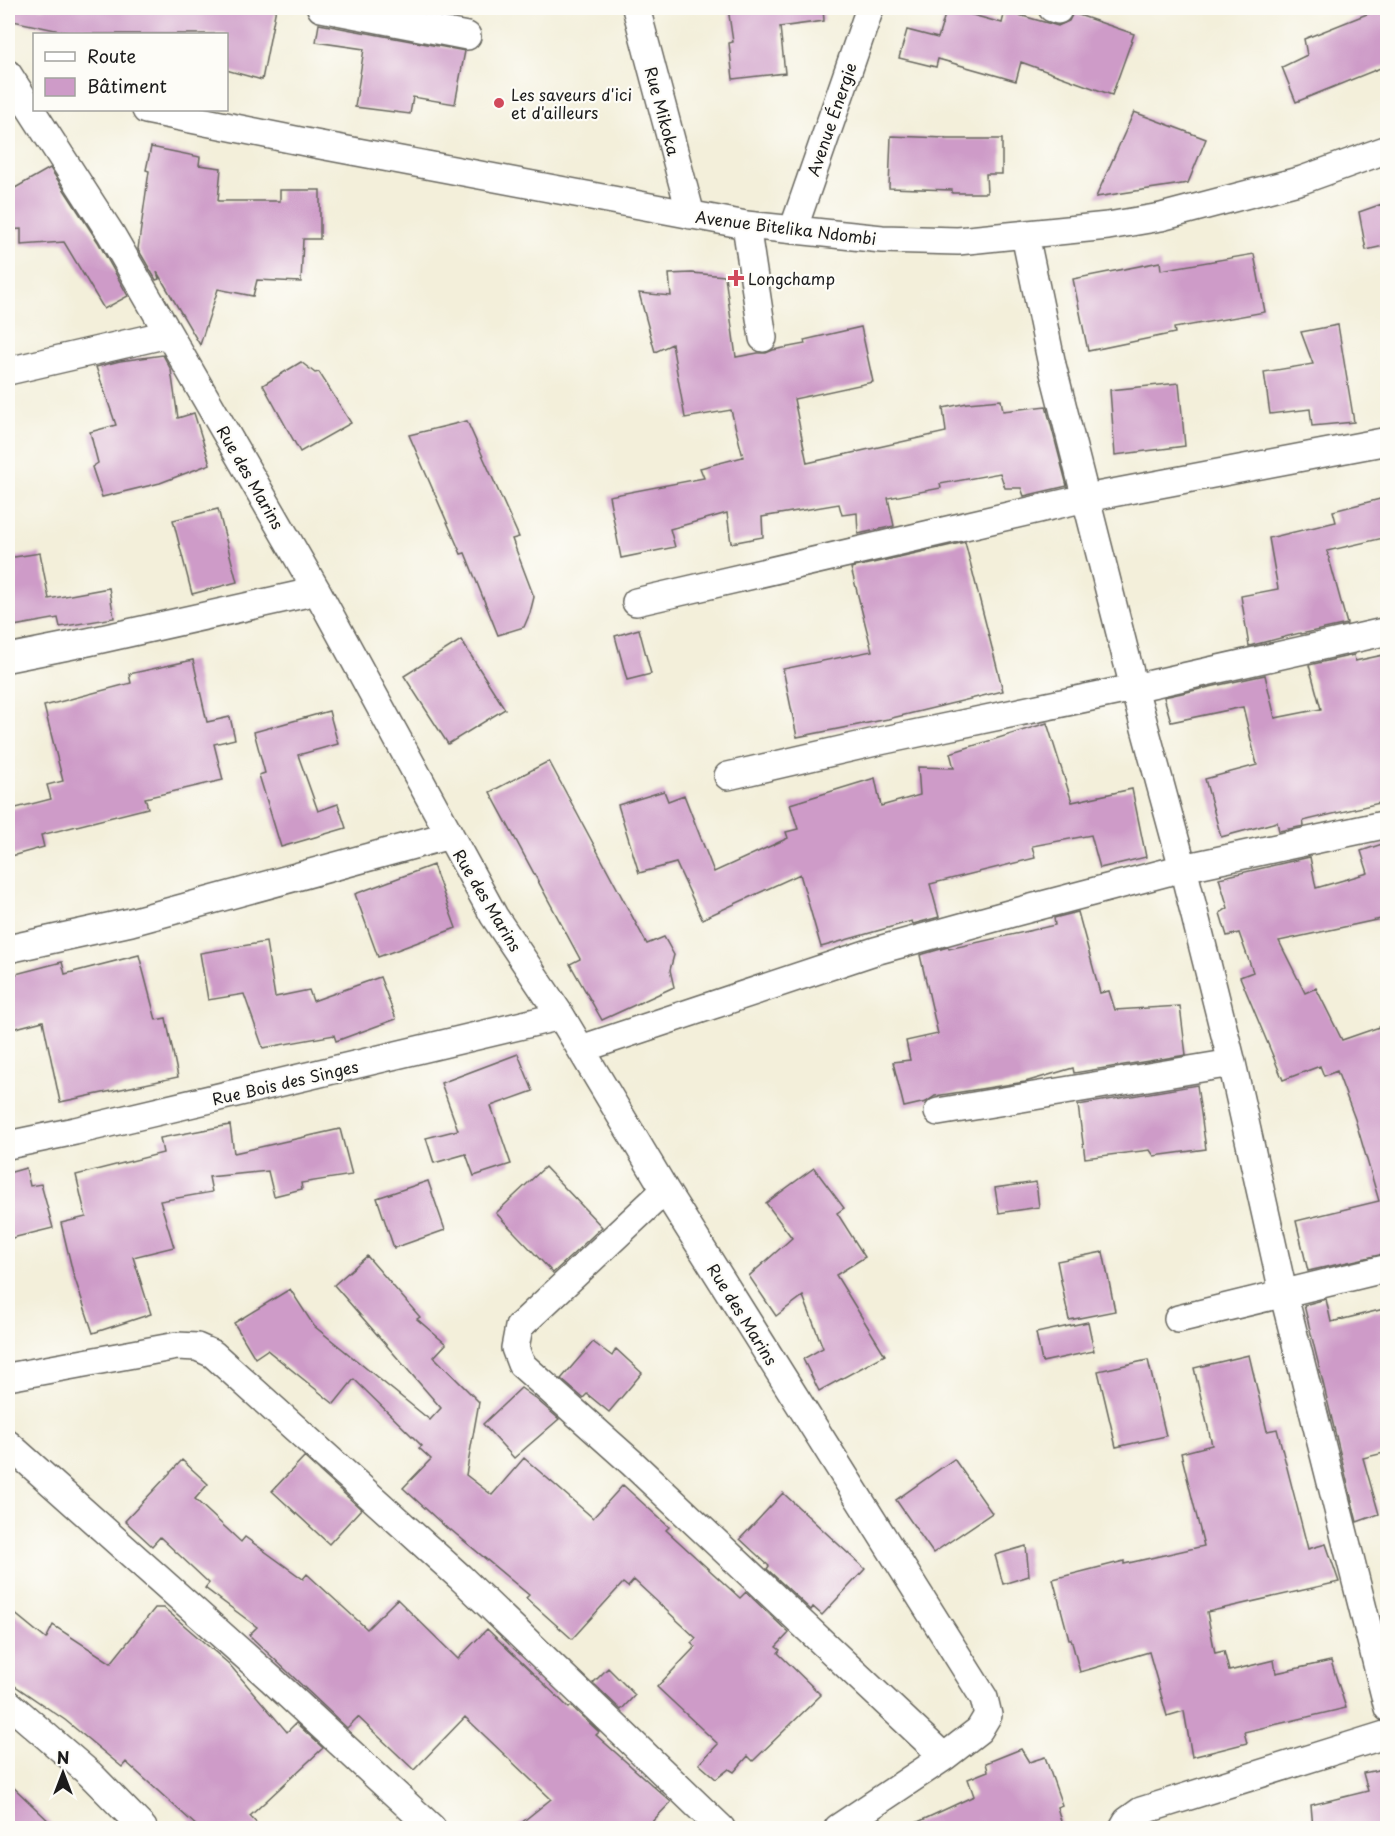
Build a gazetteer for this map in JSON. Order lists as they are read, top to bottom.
{
  "streets": {
    "street": [
      "Rue Mikoka",
      "Avenue Énergie",
      "Avenue Bitelika Ndombi",
      "Rue des Marins",
      "Rue Bois des Singes"
    ]
  },
  "crossings": [
    ["Rue Mikoka", "Avenue Bitelika Ndombi"],
    ["Avenue Énergie", "Avenue Bitelika Ndombi"],
    ["Rue des Marins", "Rue Bois des Singes"]
  ],
  "places": {
    "other": ["Les saveurs d'ici et d'ailleurs"],
    "health": ["Longchamp"]
  },
  "legend": ["Route", "Bâtiment"],
  "north": "top"
}
